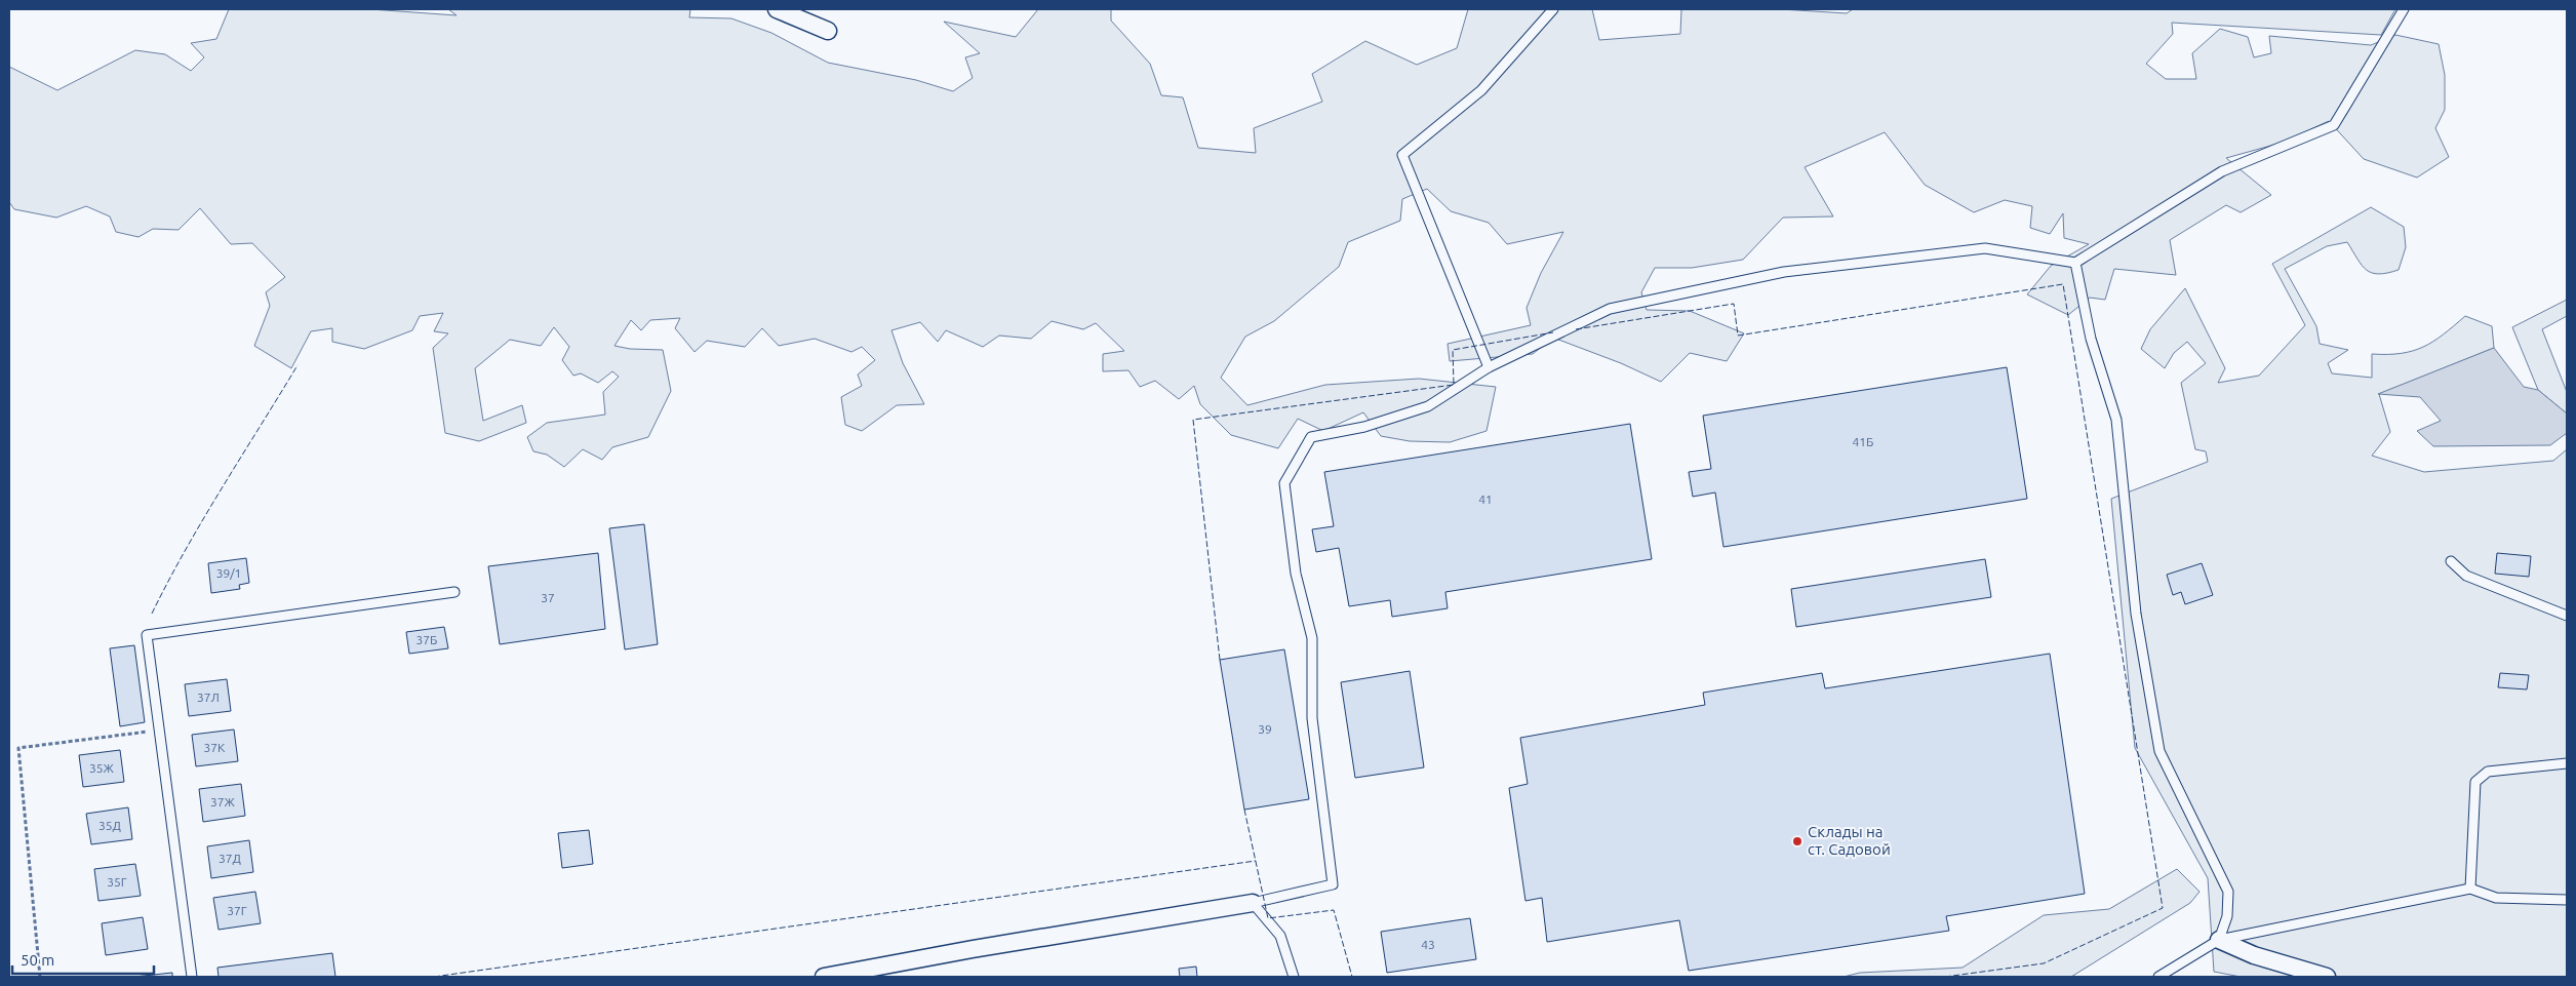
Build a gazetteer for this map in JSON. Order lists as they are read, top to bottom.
{
  "places": ["Склады на ст. Садовой"],
  "house_numbers": [
    "41Б",
    "41",
    "39/1",
    "37",
    "37Б",
    "37Л",
    "39",
    "37К",
    "35Ж",
    "37Ж",
    "35Д",
    "37Д",
    "35Г",
    "37Г",
    "43"
  ],
  "scale_bar": "50 m"
}
